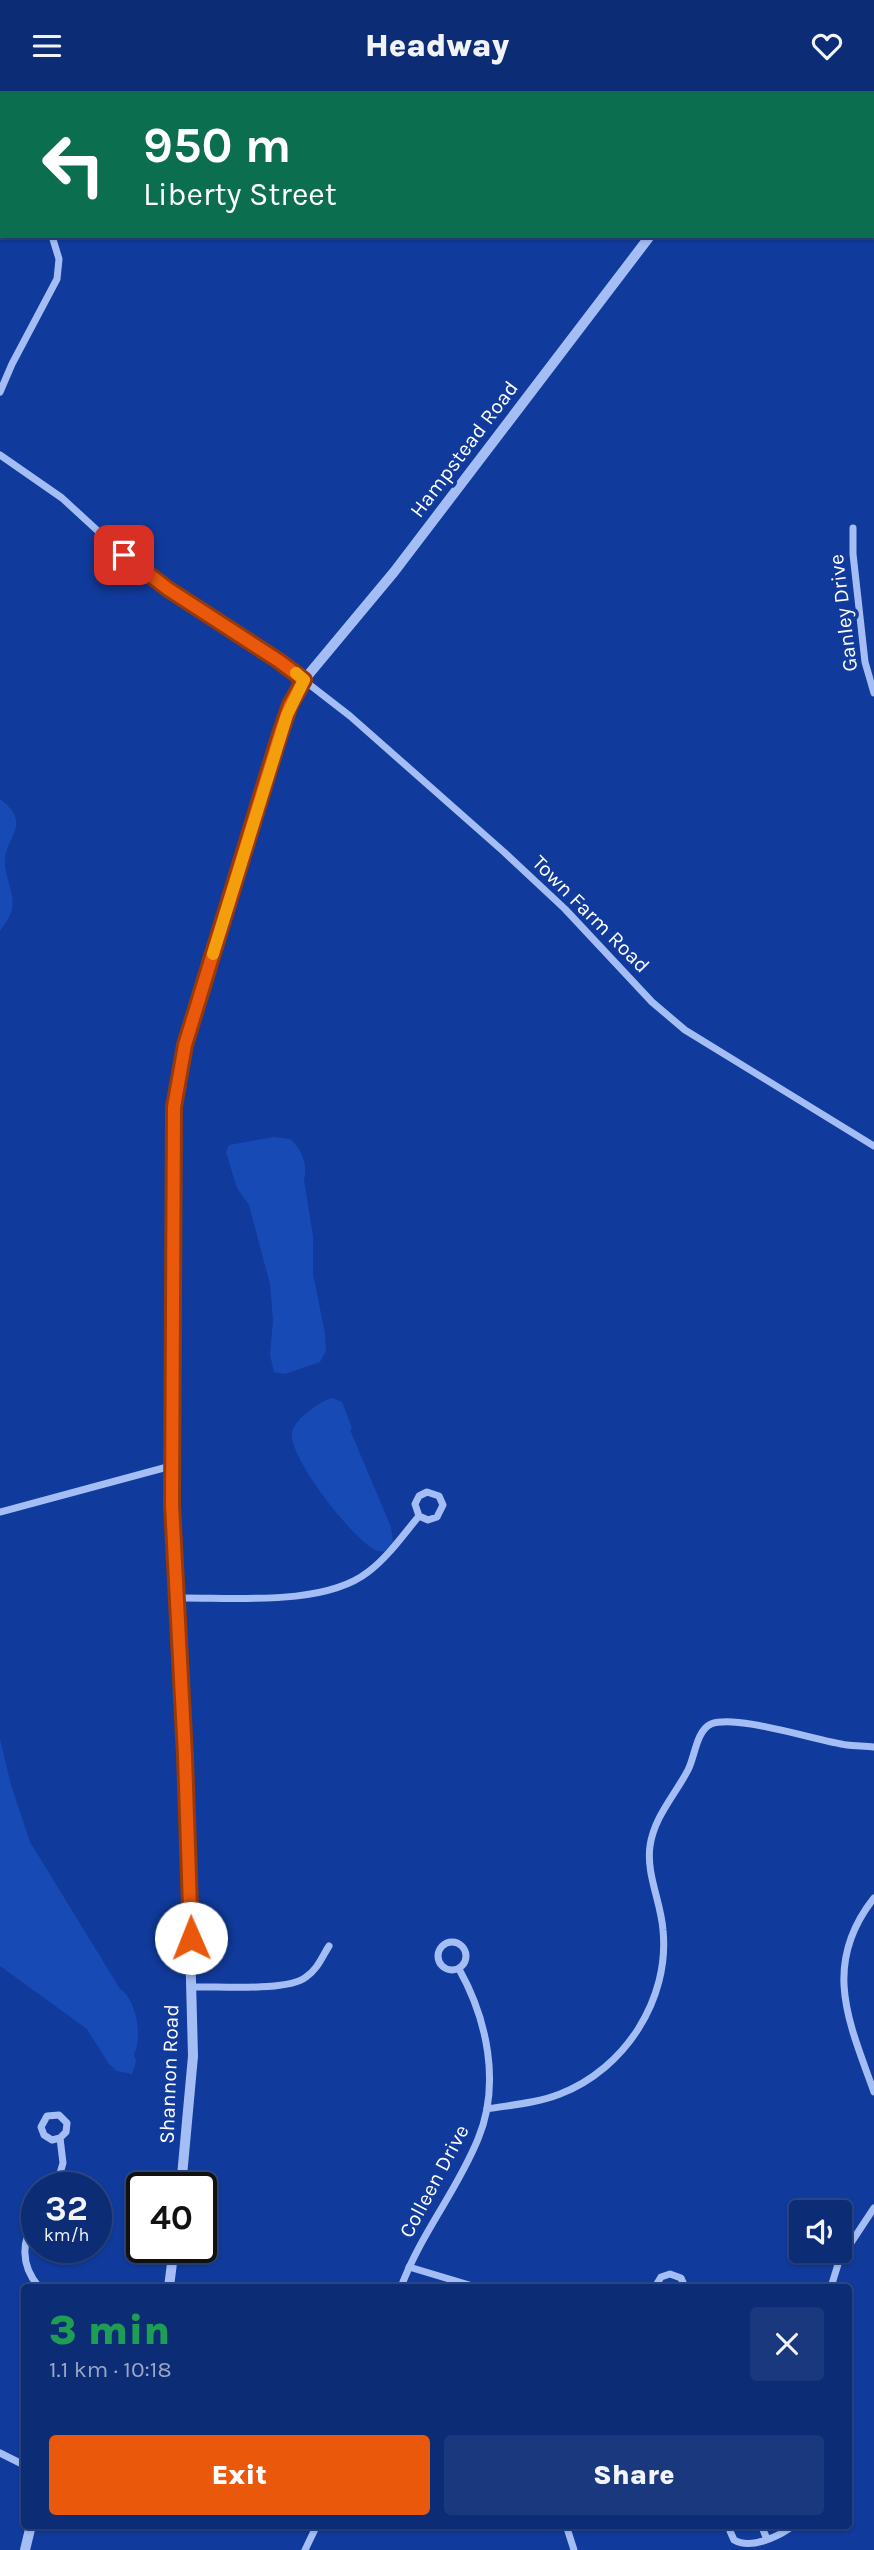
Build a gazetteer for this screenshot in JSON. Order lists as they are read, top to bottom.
{
  "streets": {
    "street": [
      "Hampstead Road",
      "Ganley Drive",
      "Town Farm Road",
      "Shannon Road",
      "Colleen Drive"
    ]
  },
  "crossings": [
    ["Hampstead Road", "Town Farm Road"],
    ["Hampstead Road", "Shannon Road"],
    ["Town Farm Road", "Shannon Road"]
  ],
  "page": {
    "header": "Headway",
    "turn": ["950 m", "Liberty Street"],
    "speed": "32 km/h",
    "limit": "40",
    "heading": ["3 min", "1.1 km · 10:18"],
    "buttons": ["Exit", "Share"]
  }
}
